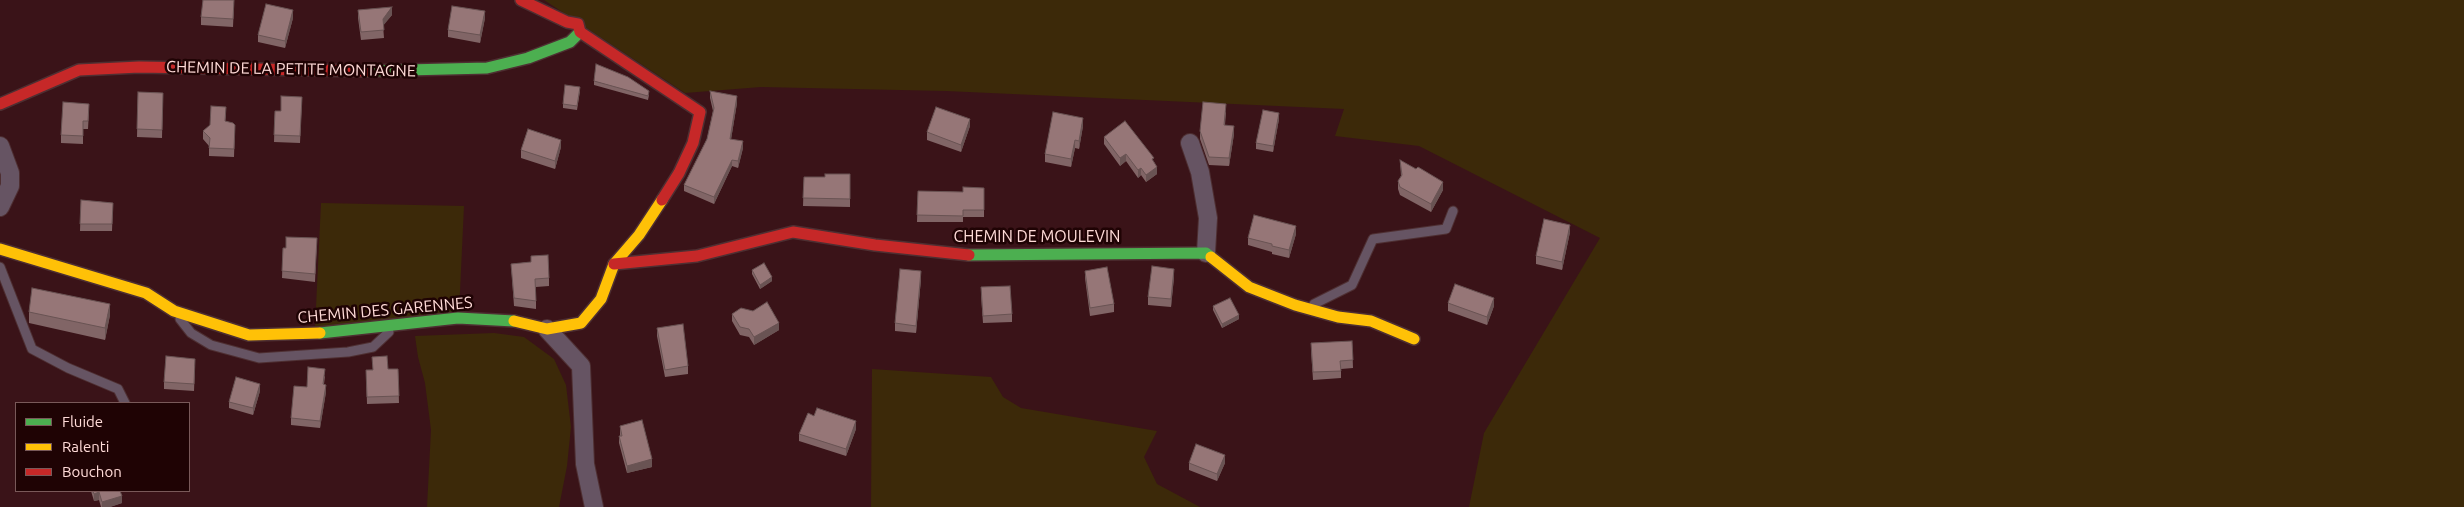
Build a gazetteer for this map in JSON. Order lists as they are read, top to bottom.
{
  "streets": {
    "street": ["CHEMIN DE LA PETITE MONTAGNE", "CHEMIN DE MOULEVIN", "CHEMIN DES GARENNES"]
  },
  "legend": ["Fluide", "Ralenti", "Bouchon"]
}
